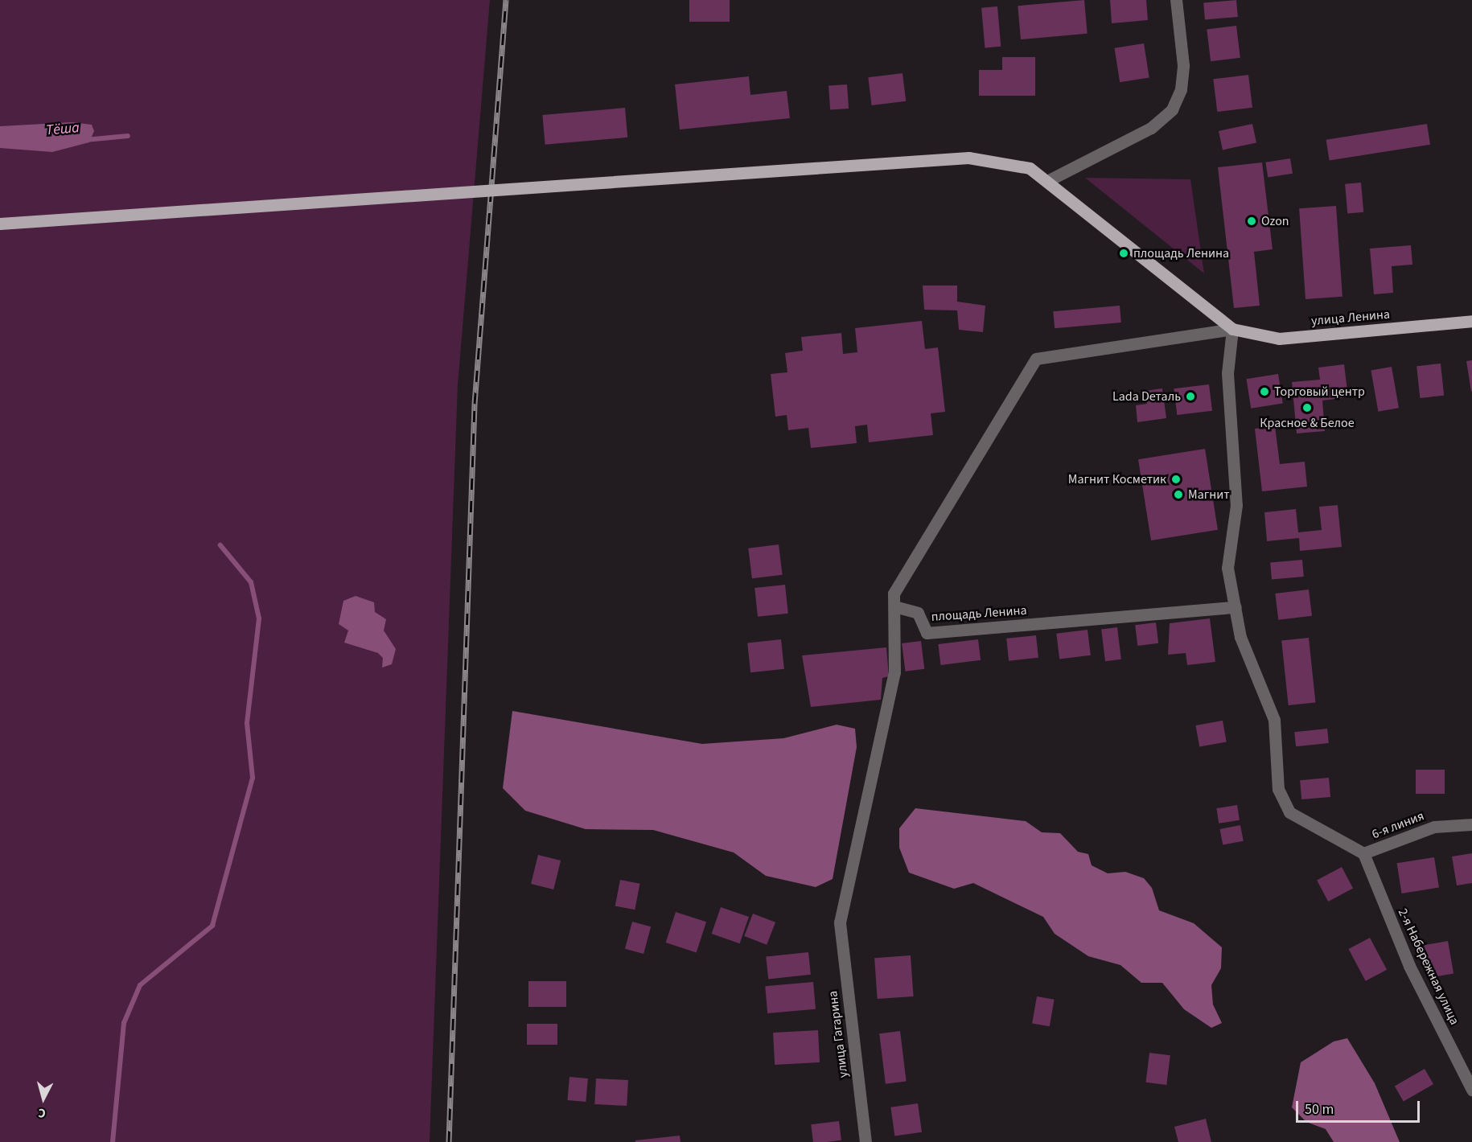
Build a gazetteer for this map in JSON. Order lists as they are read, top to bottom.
{
  "streets": {
    "main road": ["улица Ленина"],
    "street": [
      "площадь Ленина",
      "6-я линия",
      "2-я Набережная улица",
      "улица Гагарина"
    ]
  },
  "crossings": [
    ["площадь Ленина", "улица Гагарина"],
    ["6-я линия", "2-я Набережная улица"]
  ],
  "water": ["Тёша"],
  "places": [
    "Ozon",
    "площадь Ленина",
    "Торговый центр",
    "Lada Dеталь",
    "Красное & Белое",
    "Магнит Косметик",
    "Магнит"
  ],
  "scale_bar": "50 m",
  "north": "bottom"
}
